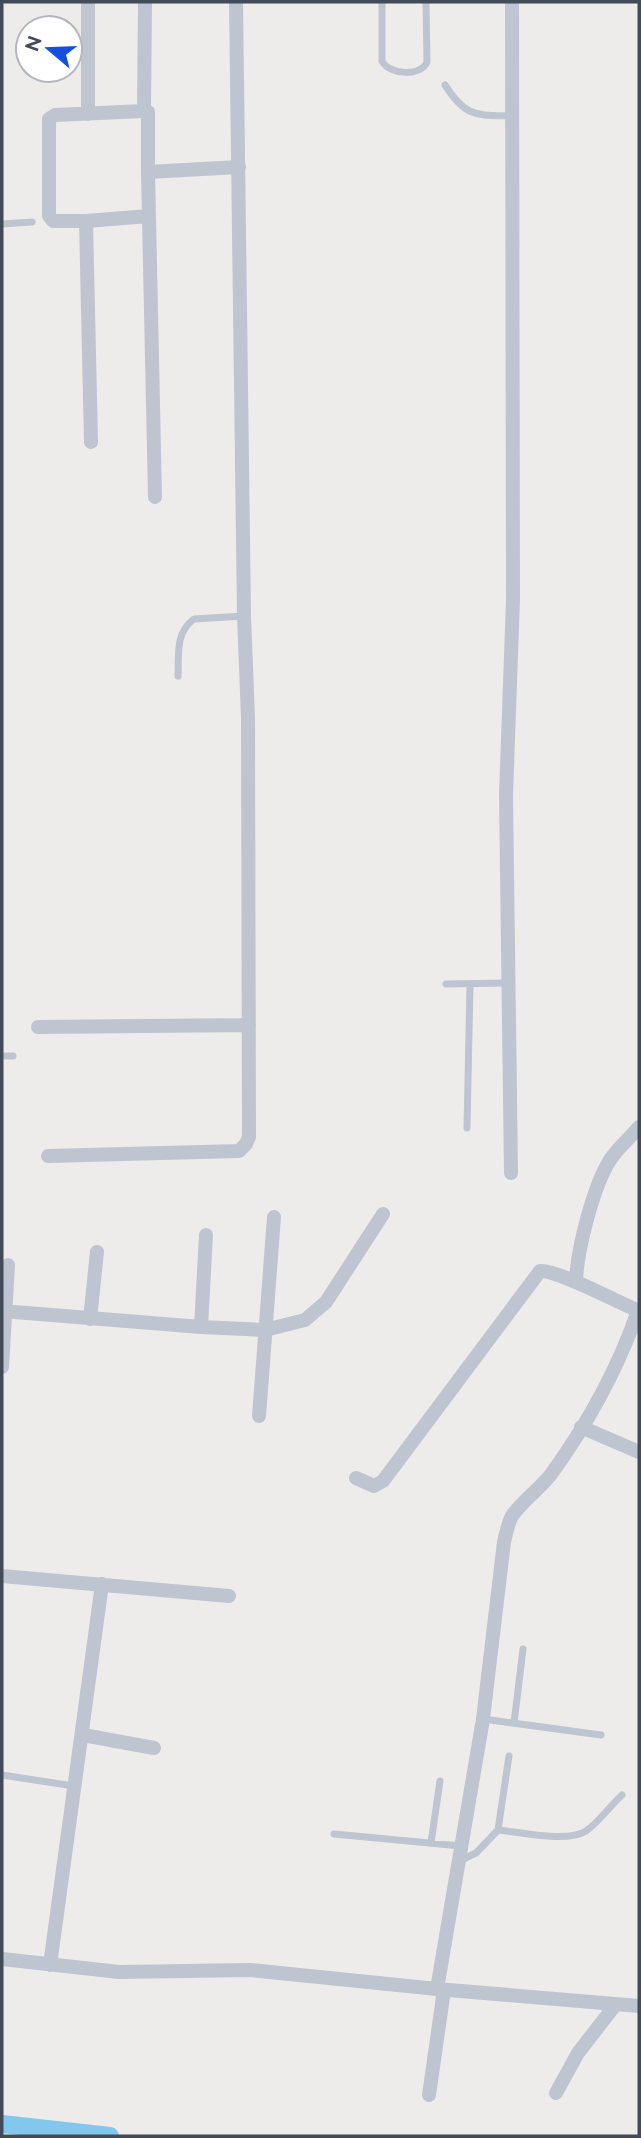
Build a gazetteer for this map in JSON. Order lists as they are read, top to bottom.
{
  "north": "left"
}
